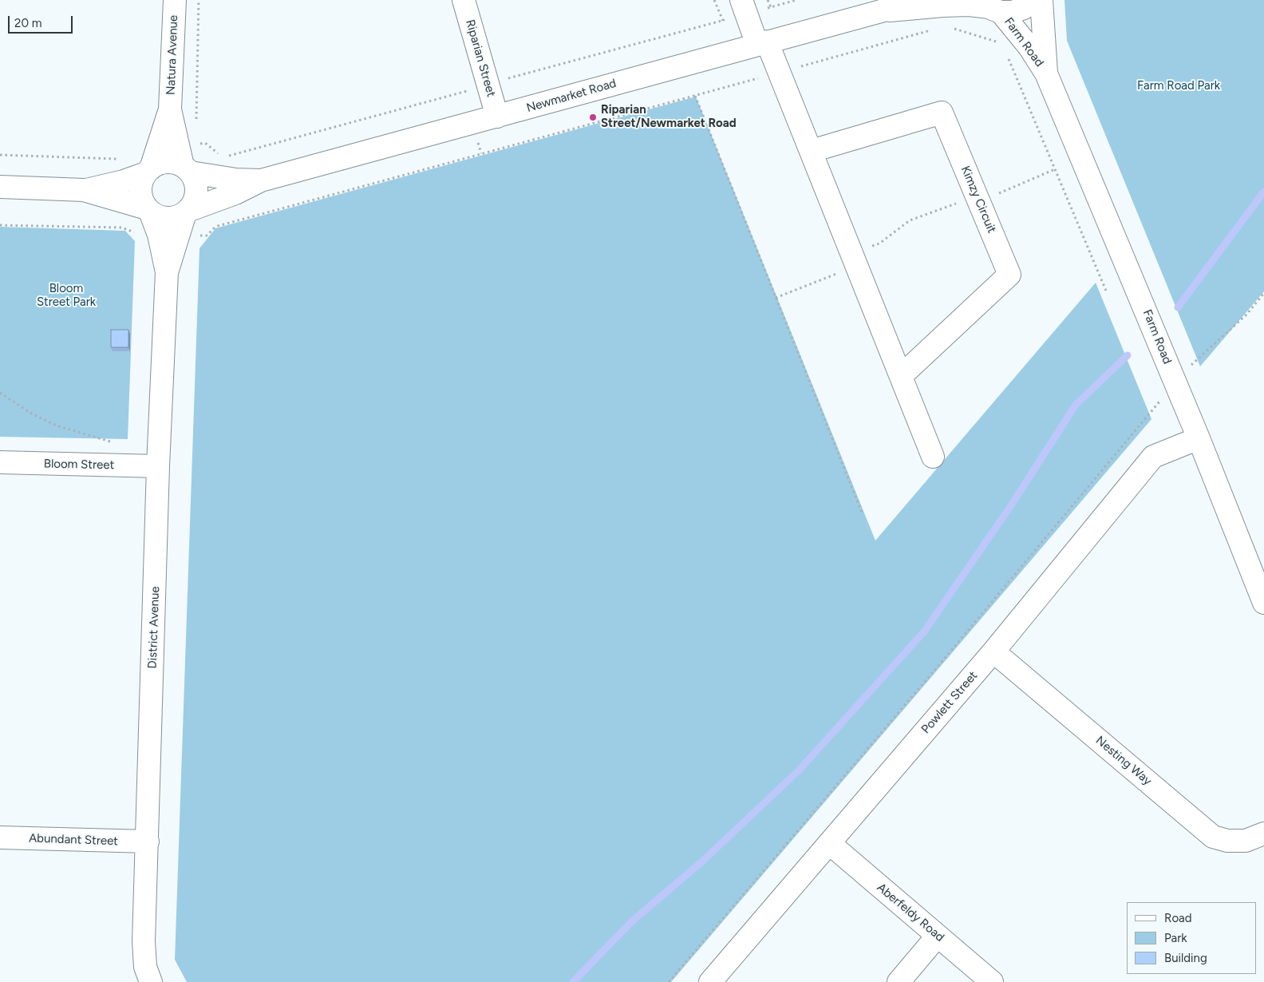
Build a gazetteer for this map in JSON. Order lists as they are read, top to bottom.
{
  "streets": {
    "street": [
      "Farm Road",
      "Natura Avenue",
      "Riparian Street",
      "Newmarket Road",
      "Kimzy Circuit",
      "Bloom Street",
      "District Avenue",
      "Powlett Street",
      "Nesting Way",
      "Abundant Street",
      "Aberfeldy Road"
    ]
  },
  "crossings": [
    ["Farm Road", "Newmarket Road"],
    ["Farm Road", "Powlett Street"],
    ["Natura Avenue", "Newmarket Road"],
    ["Natura Avenue", "District Avenue"],
    ["Riparian Street", "Newmarket Road"],
    ["Newmarket Road", "District Avenue"],
    ["Bloom Street", "District Avenue"],
    ["District Avenue", "Abundant Street"],
    ["Powlett Street", "Nesting Way"],
    ["Powlett Street", "Aberfeldy Road"]
  ],
  "parks": ["Farm Road Park", "Bloom Street Park"],
  "places": ["Riparian Street/Newmarket Road"],
  "legend": ["Road", "Park", "Building"],
  "scale_bar": "20 m"
}
